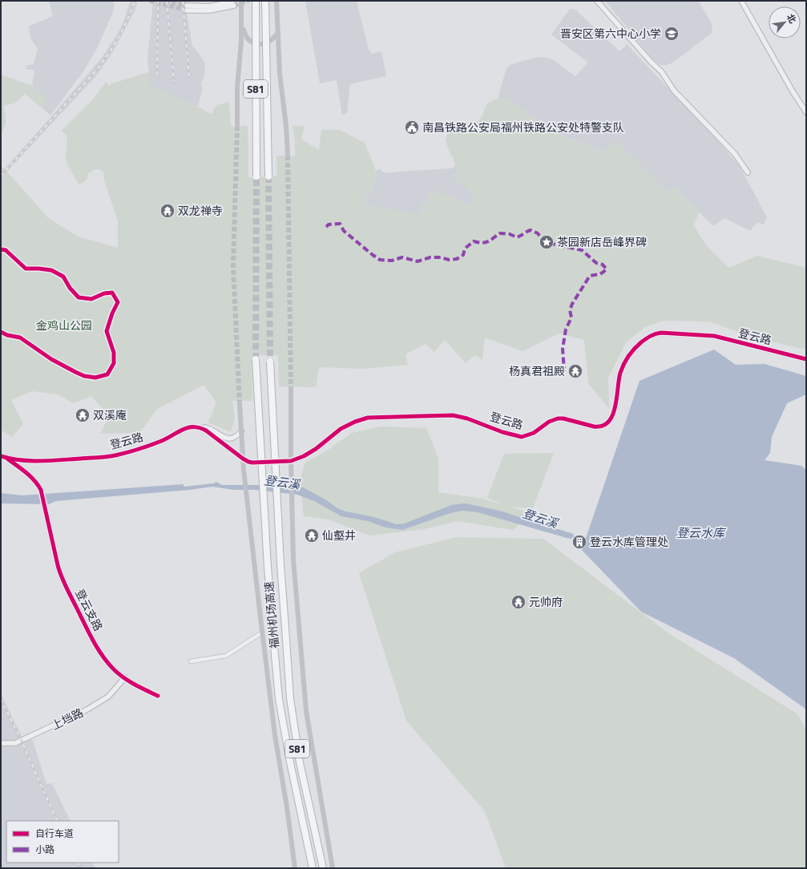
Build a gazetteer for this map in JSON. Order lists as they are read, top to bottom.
{
  "streets": {
    "highway": ["S81", "福州机场高速"],
    "street": ["登云路", "登云支路", "上垱路"]
  },
  "crossings": [
    ["登云路", "登云支路"],
    ["登云支路", "上垱路"]
  ],
  "water": ["登云溪", "登云水库"],
  "parks": ["金鸡山公园"],
  "places": {
    "school or university": ["晋安区第六中心小学"],
    "public building": ["南昌铁路公安局福州铁路公安处特警支队"],
    "temple": [
      "双龙禅寺",
      "杨真君祖殿",
      "双溪庵",
      "仙壑井",
      "元帅府"
    ],
    "place": ["茶园新店岳峰界碑"],
    "building": ["登云水库管理处"]
  },
  "legend": ["自行车道", "小路"],
  "north": "top right"
}
